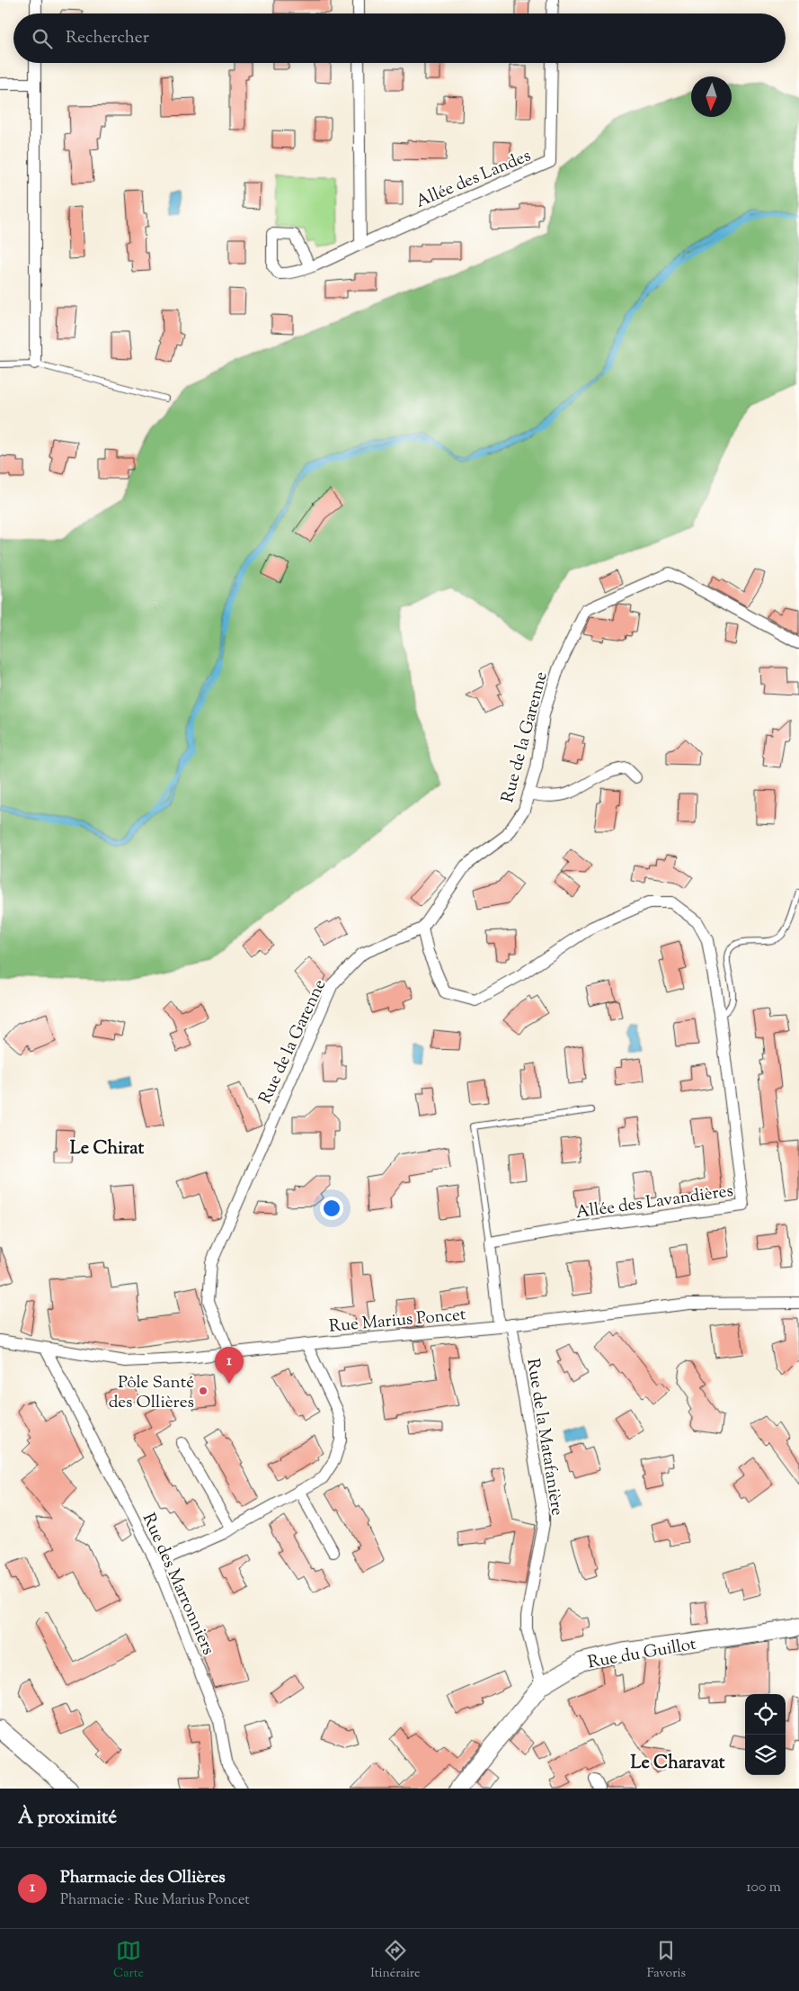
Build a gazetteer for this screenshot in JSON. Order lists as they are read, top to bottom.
{
  "streets": {
    "street": [
      "Allée des Landes",
      "Rue de la Garenne",
      "Allée des Lavandières",
      "Rue Marius Poncet",
      "Rue de la Matafanière",
      "Rue des Marronniers",
      "Rue du Guillot"
    ]
  },
  "crossings": [
    ["Rue de la Garenne", "Rue Marius Poncet"],
    ["Rue Marius Poncet", "Rue de la Matafanière"],
    ["Rue Marius Poncet", "Rue des Marronniers"],
    ["Rue de la Matafanière", "Rue du Guillot"]
  ],
  "districts": ["Le Chirat", "Le Charavat"],
  "places": ["Pôle Santé des Ollières"],
  "north": "bottom",
  "page": {
    "search": "Rechercher",
    "pins": "1",
    "heading": "À proximité",
    "list": [
      {
        "mark": "1",
        "name": "Pharmacie des Ollières",
        "note": "Pharmacie · Rue Marius Poncet",
        "value": "100 m"
      }
    ],
    "nav": ["Carte", "Itinéraire", "Favoris"]
  }
}
